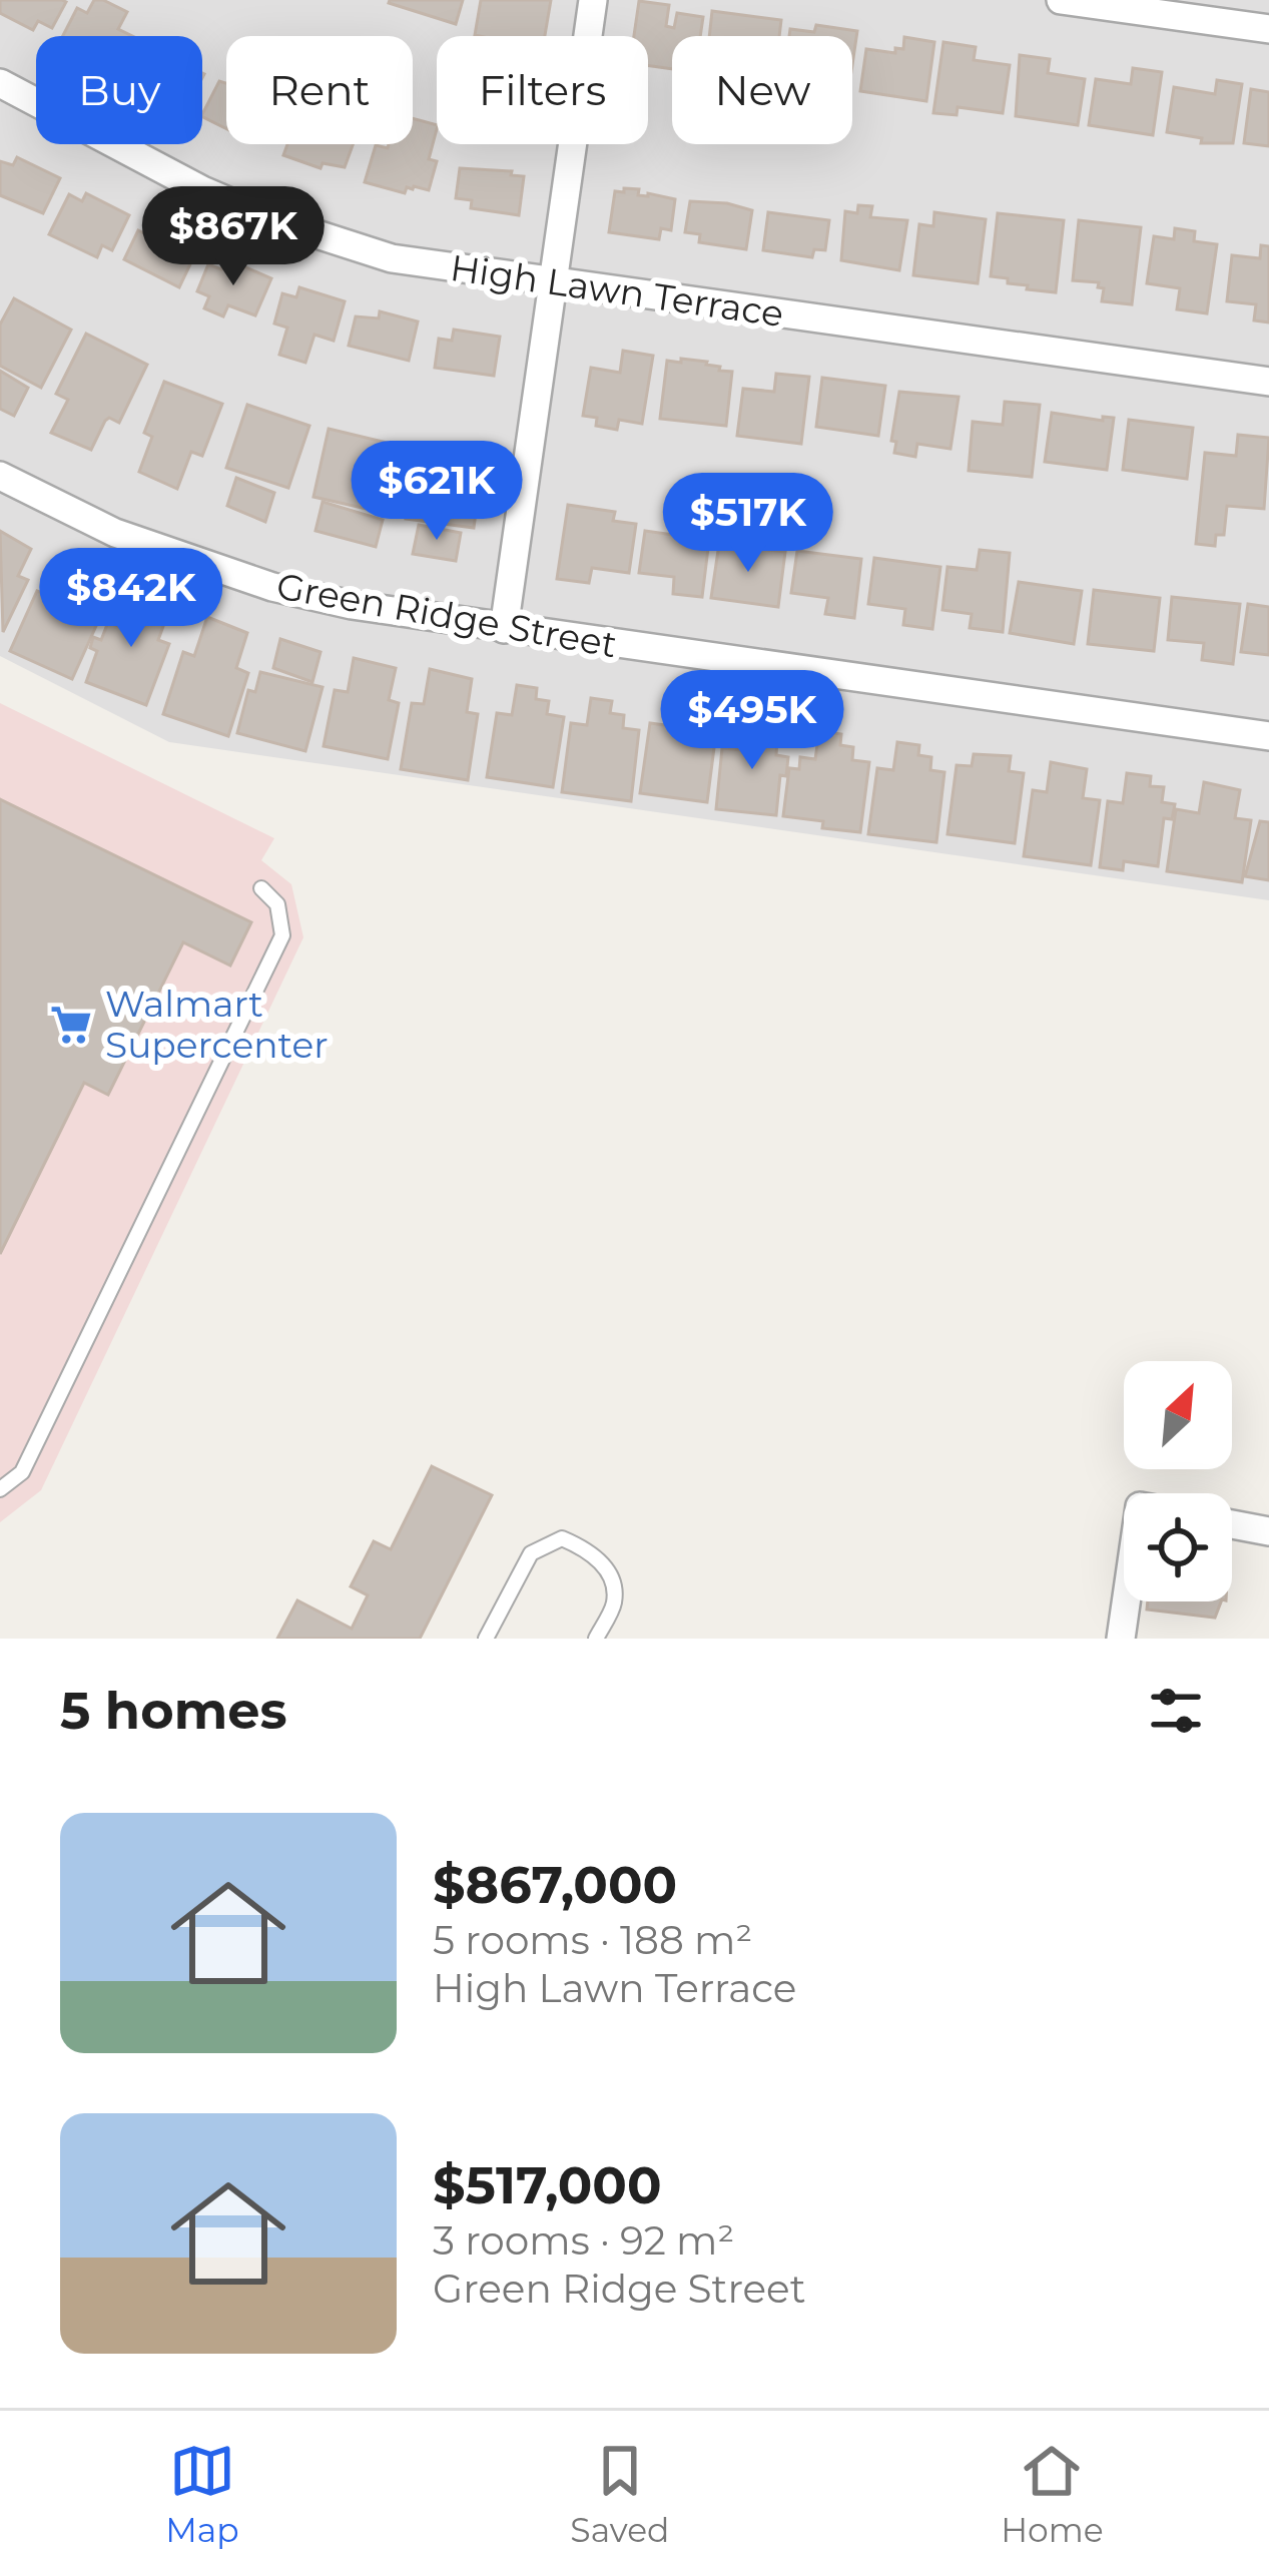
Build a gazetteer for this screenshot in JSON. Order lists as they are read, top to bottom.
{
  "streets": {
    "street": ["High Lawn Terrace", "Green Ridge Street"]
  },
  "places": {
    "supermarket": ["Walmart Supercenter"]
  },
  "north": "top right",
  "page": {
    "chip": [
      "Buy",
      "Rent",
      "Filters",
      "New"
    ],
    "price": [
      "$867K",
      "$621K",
      "$517K",
      "$842K",
      "$495K"
    ],
    "heading": "5 homes",
    "list": [
      {
        "name": "$867,000",
        "note": "5 rooms · 188 m² · High Lawn Terrace"
      },
      {
        "name": "$517,000",
        "note": "3 rooms · 92 m² · Green Ridge Street"
      }
    ],
    "tabs": ["Map", "Saved", "Home"]
  }
}
